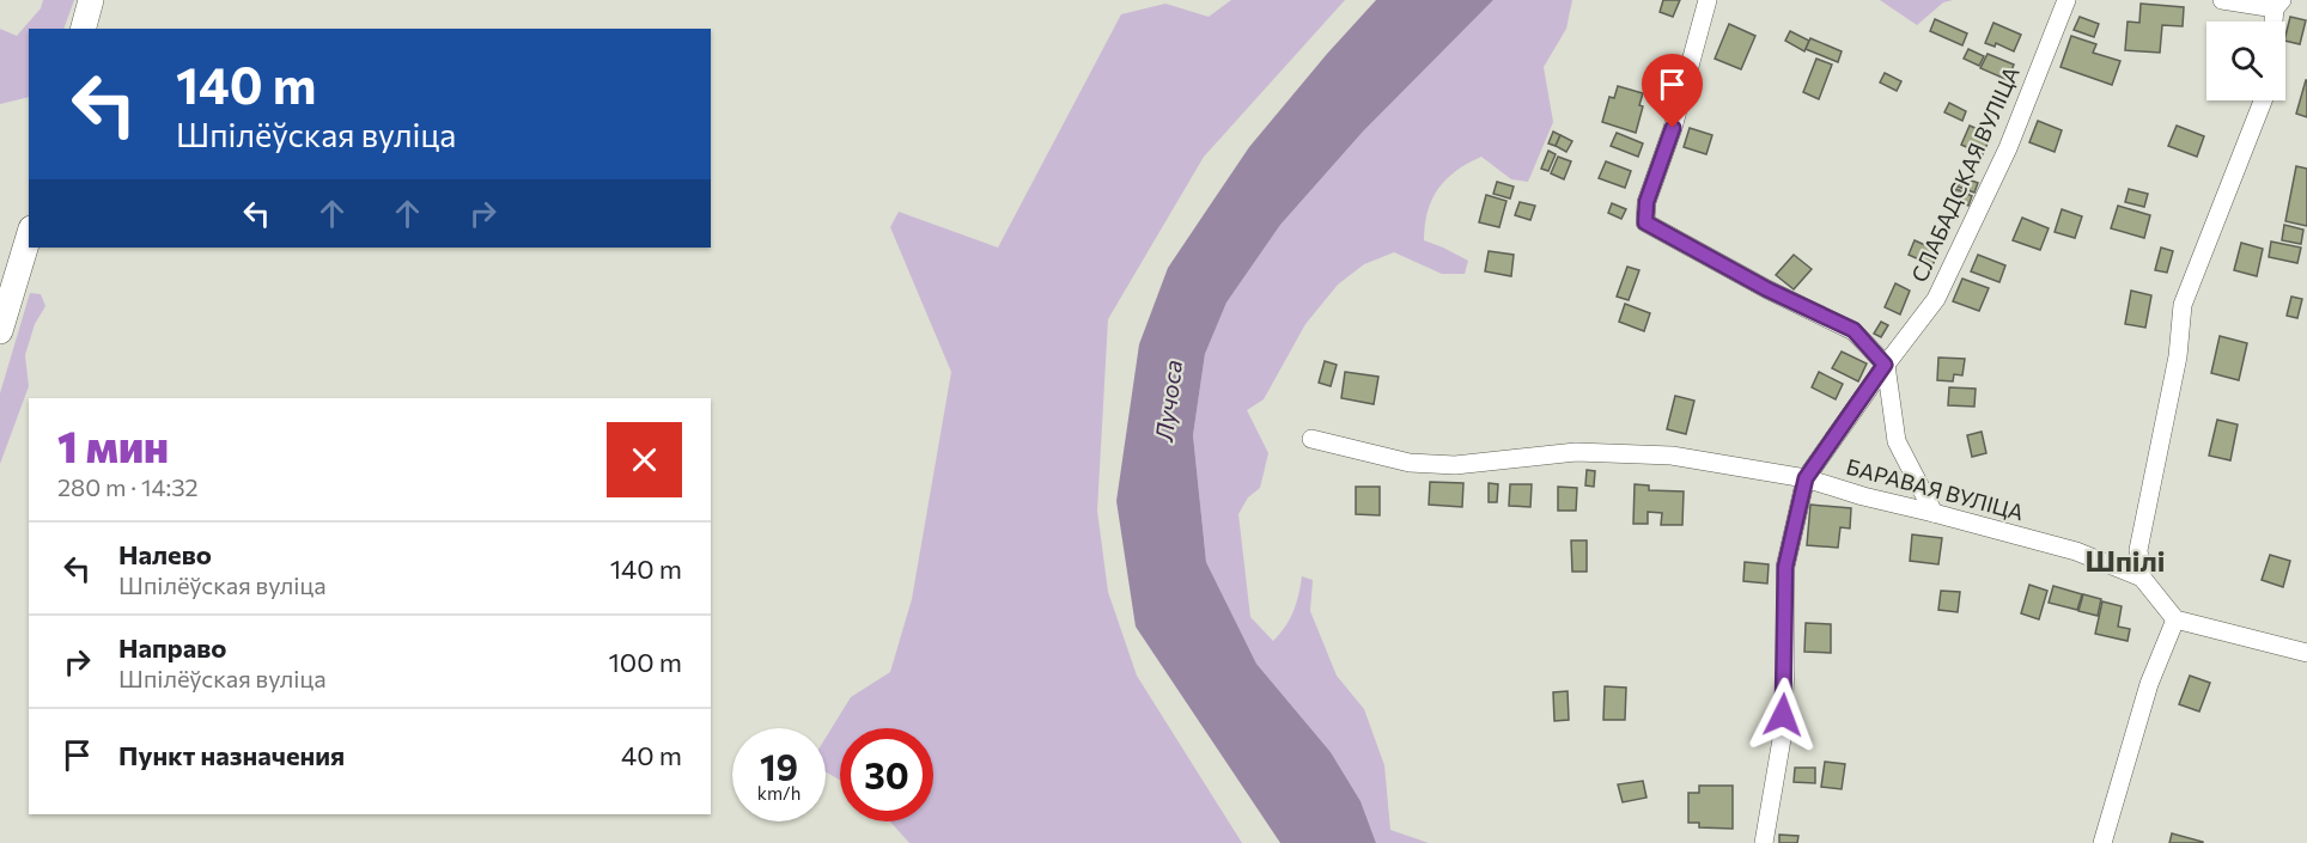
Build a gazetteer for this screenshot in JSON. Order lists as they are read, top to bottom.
{
  "streets": {
    "street": ["СЛАБАДСКАЯ ВУЛІЦА", "БАРАВАЯ ВУЛІЦА"]
  },
  "crossings": [
    ["СЛАБАДСКАЯ ВУЛІЦА", "БАРАВАЯ ВУЛІЦА"]
  ],
  "districts": ["Шпілі"],
  "water": ["Лучоса"],
  "page": {
    "turn": ["140 m", "Шпілёўская вуліца"],
    "heading": ["1 мин", "280 m · 14:32"],
    "list": [
      {
        "name": "Налево",
        "note": "Шпілёўская вуліца",
        "value": "140 m"
      },
      {
        "name": "Направо",
        "note": "Шпілёўская вуліца",
        "value": "100 m"
      },
      {
        "name": "Пункт назначения",
        "value": "40 m"
      }
    ],
    "speed": "19 km/h",
    "limit": "30"
  }
}
